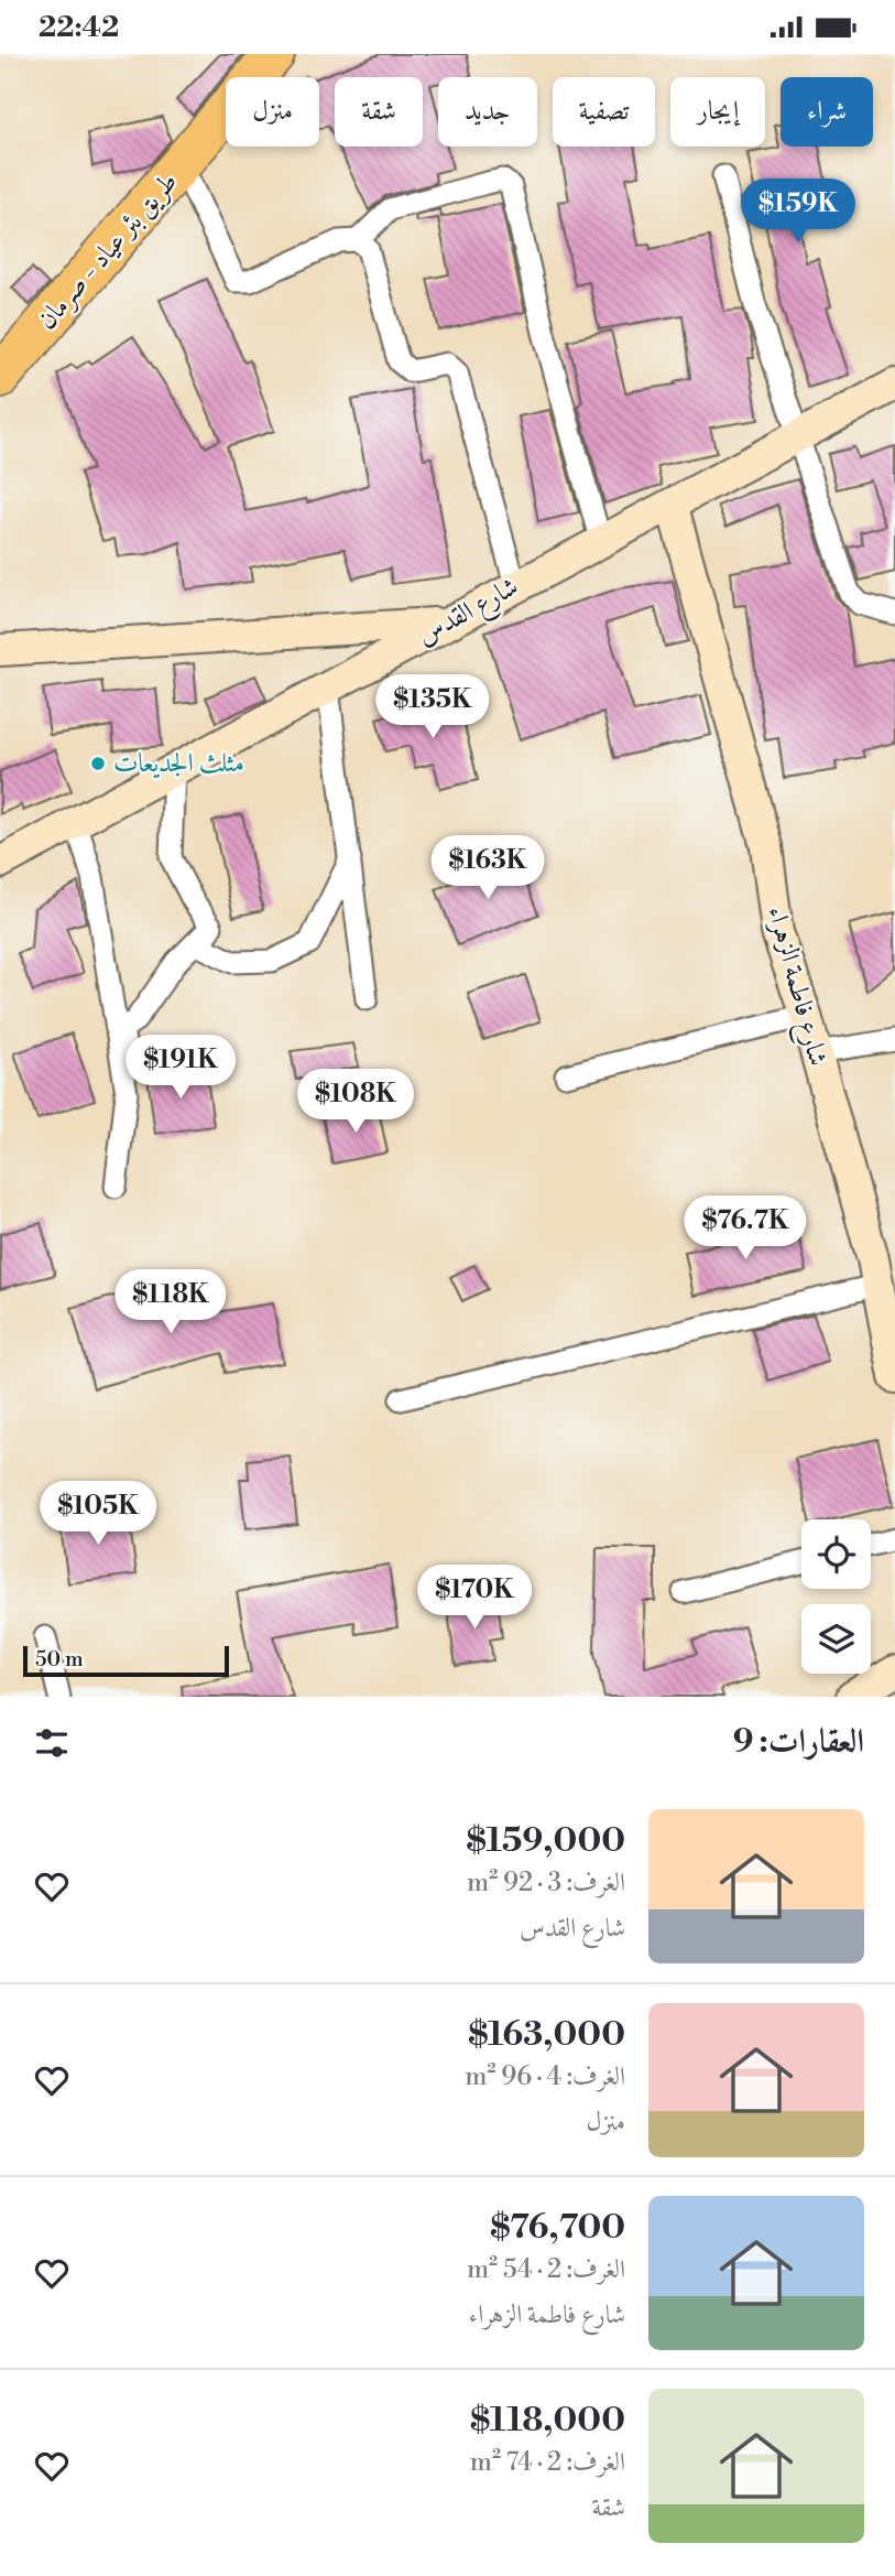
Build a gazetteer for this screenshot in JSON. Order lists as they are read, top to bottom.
{
  "streets": {
    "highway": ["طريق بئر عياد - صرمان"],
    "street": ["شارع القدس", "شارع فاطمة الزهراء"]
  },
  "crossings": [
    ["شارع القدس", "شارع فاطمة الزهراء"]
  ],
  "places": ["مثلث الجديعات"],
  "scale_bar": "50 m",
  "page": {
    "status": "22:42",
    "chip": [
      "شراء",
      "إيجار",
      "تصفية",
      "جديد",
      "شقة",
      "منزل"
    ],
    "price": [
      "$159K",
      "$135K",
      "$163K",
      "$191K",
      "$108K",
      "$76.7K",
      "$118K",
      "$105K",
      "$170K"
    ],
    "scale": "50 m",
    "heading": "العقارات: 9",
    "list": [
      {
        "name": "$159,000",
        "note": "الغرف: 3 · 92 m² · شارع القدس"
      },
      {
        "name": "$163,000",
        "note": "الغرف: 4 · 96 m² · منزل"
      },
      {
        "name": "$76,700",
        "note": "الغرف: 2 · 54 m² · شارع فاطمة الزهراء"
      },
      {
        "name": "$118,000",
        "note": "الغرف: 2 · 74 m² · شقة"
      }
    ]
  }
}
